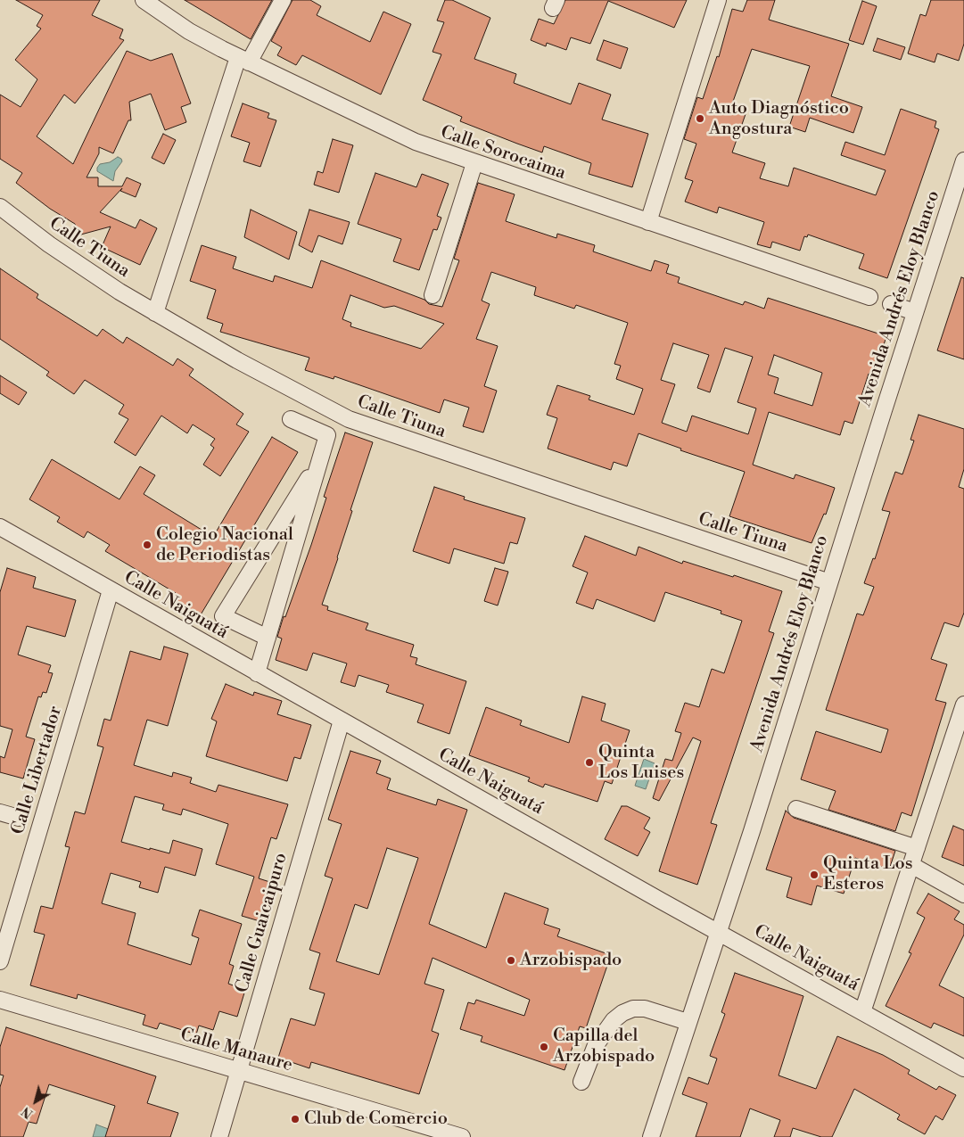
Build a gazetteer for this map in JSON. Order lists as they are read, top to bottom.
{
  "streets": {
    "street": [
      "Calle Sorocaima",
      "Calle Tiuna",
      "Avenida Andrés Eloy Blanco",
      "Calle Naiguatá",
      "Calle Libertador",
      "Calle Guaicaipuro",
      "Calle Manaure"
    ]
  },
  "crossings": [
    ["Calle Tiuna", "Avenida Andrés Eloy Blanco"],
    ["Avenida Andrés Eloy Blanco", "Calle Naiguatá"],
    ["Calle Naiguatá", "Calle Libertador"],
    ["Calle Naiguatá", "Calle Guaicaipuro"],
    ["Calle Guaicaipuro", "Calle Manaure"]
  ],
  "places": [
    "Auto Diagnóstico Angostura",
    "Colegio Nacional de Periodistas",
    "Quinta Los Luises",
    "Quinta Los Esteros",
    "Arzobispado",
    "Capilla del Arzobispado",
    "Club de Comercio"
  ],
  "north": "bottom left"
}
